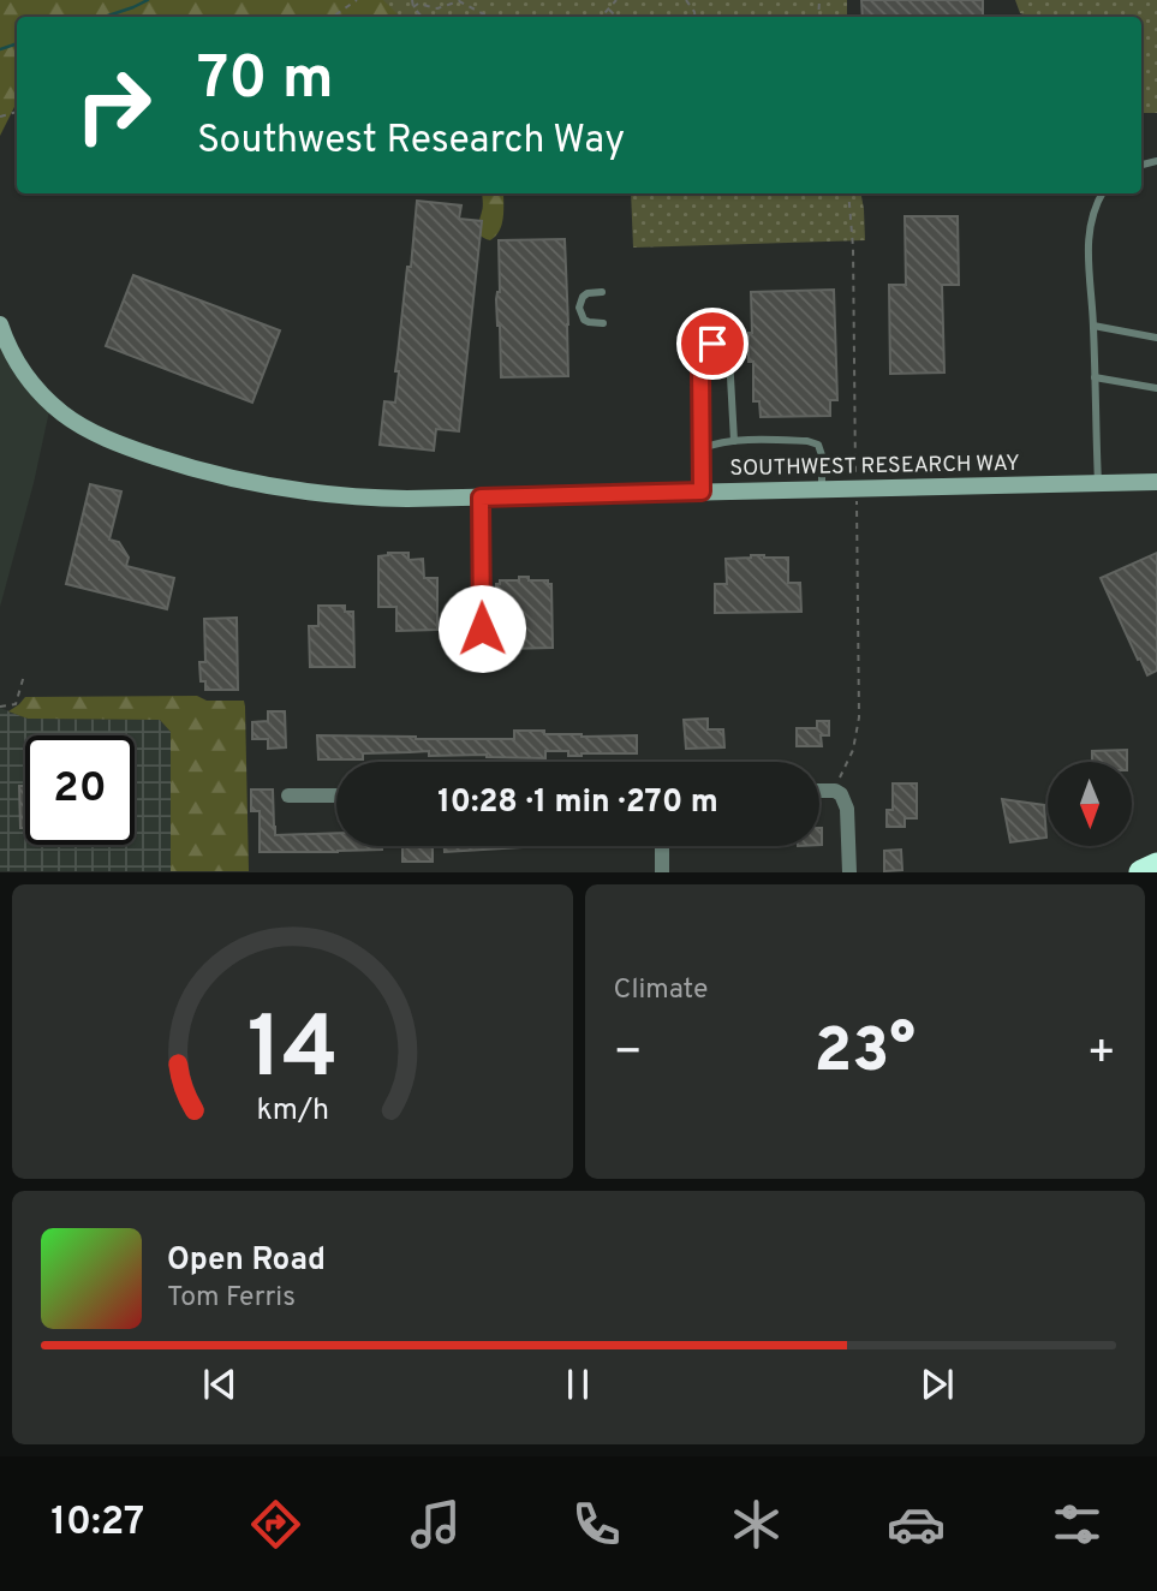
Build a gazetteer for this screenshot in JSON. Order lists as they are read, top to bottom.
{
  "streets": {
    "street": ["SOUTHWEST RESEARCH WAY"]
  },
  "north": "bottom",
  "page": {
    "turn": ["70 m", "Southwest Research Way"],
    "limit": "20",
    "trip": "10:28 · 1 min · 270 m",
    "tile": "Climate",
    "heat": ["−", "23°", "+"],
    "song": ["Open Road", "Tom Ferris"],
    "tabs": "10:27",
    "gauge": ["14", "km/h"]
  }
}
